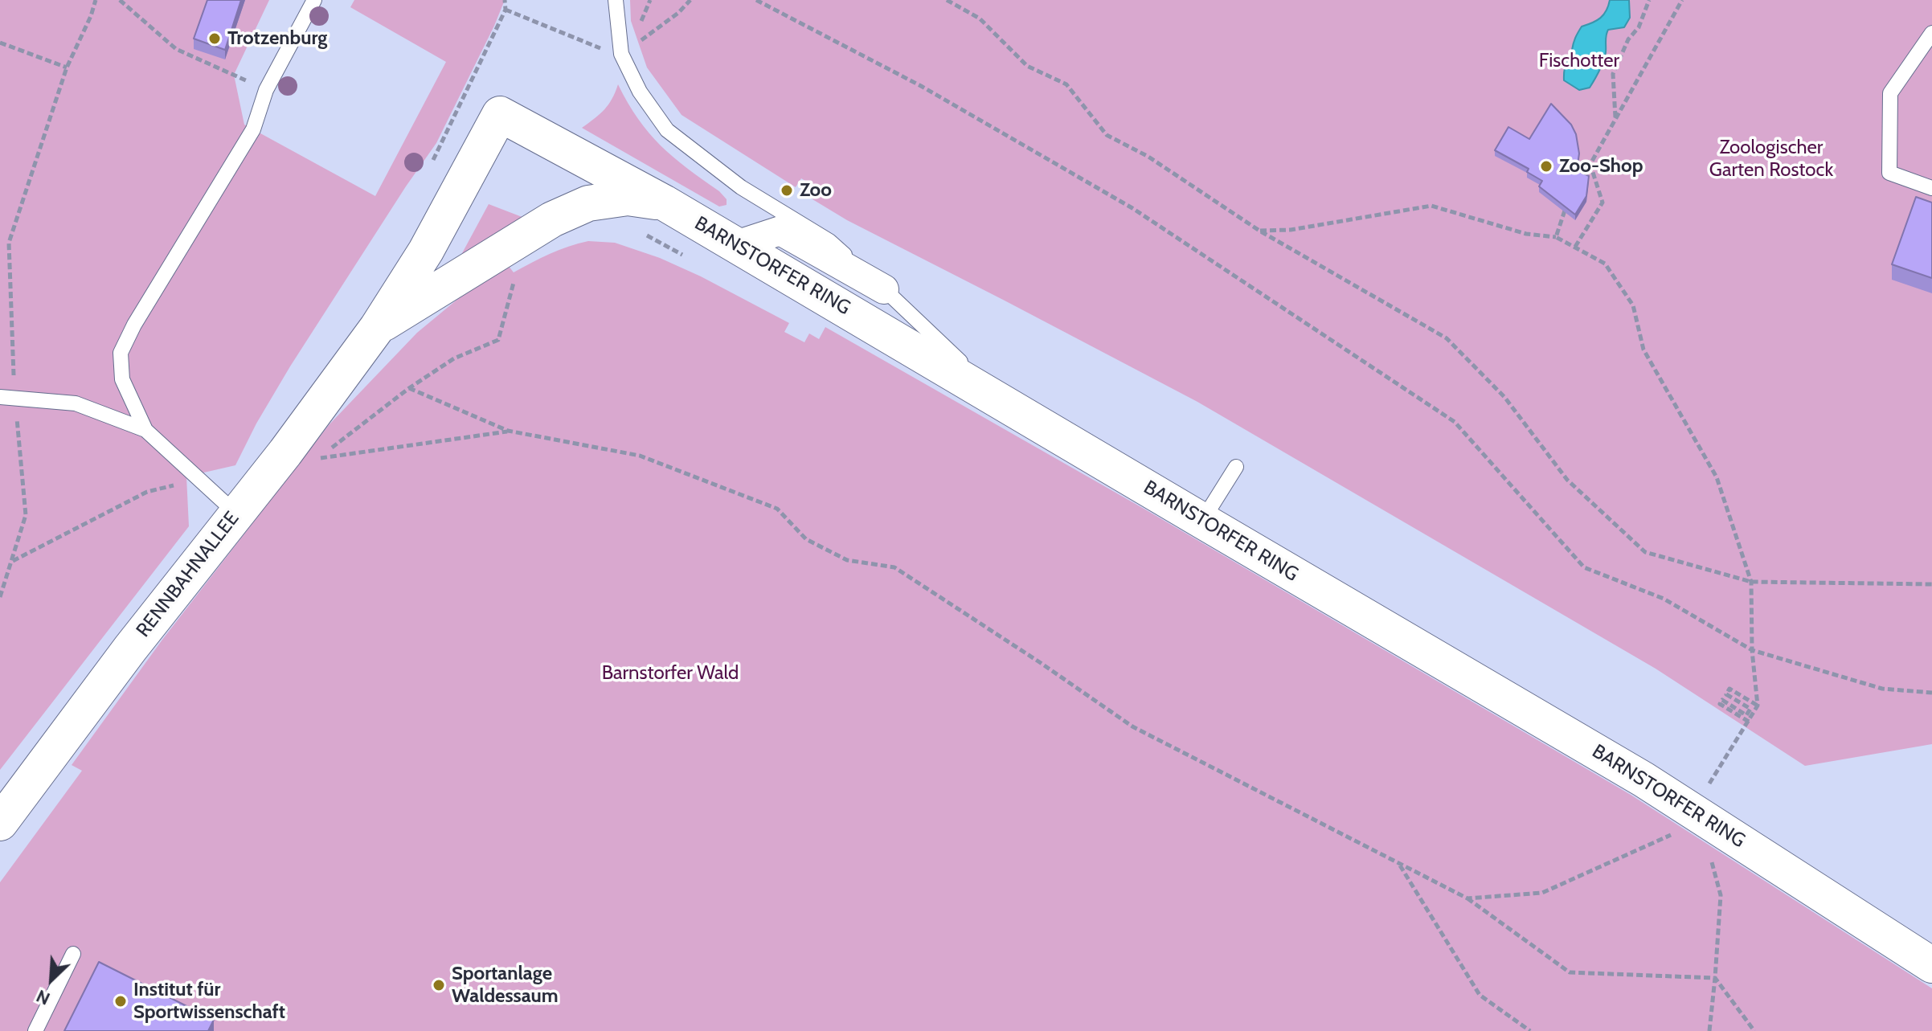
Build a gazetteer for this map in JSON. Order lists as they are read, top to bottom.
{
  "streets": {
    "main road": ["BARNSTORFER RING", "RENNBAHNALLEE"]
  },
  "crossings": [
    ["BARNSTORFER RING", "RENNBAHNALLEE"]
  ],
  "parks": ["Fischotter", "Zoologischer Garten Rostock", "Barnstorfer Wald"],
  "places": [
    "Trotzenburg",
    "Zoo-Shop",
    "Zoo",
    "Sportanlage Waldessaum",
    "Institut für Sportwissenschaft"
  ],
  "north": "bottom left"
}
